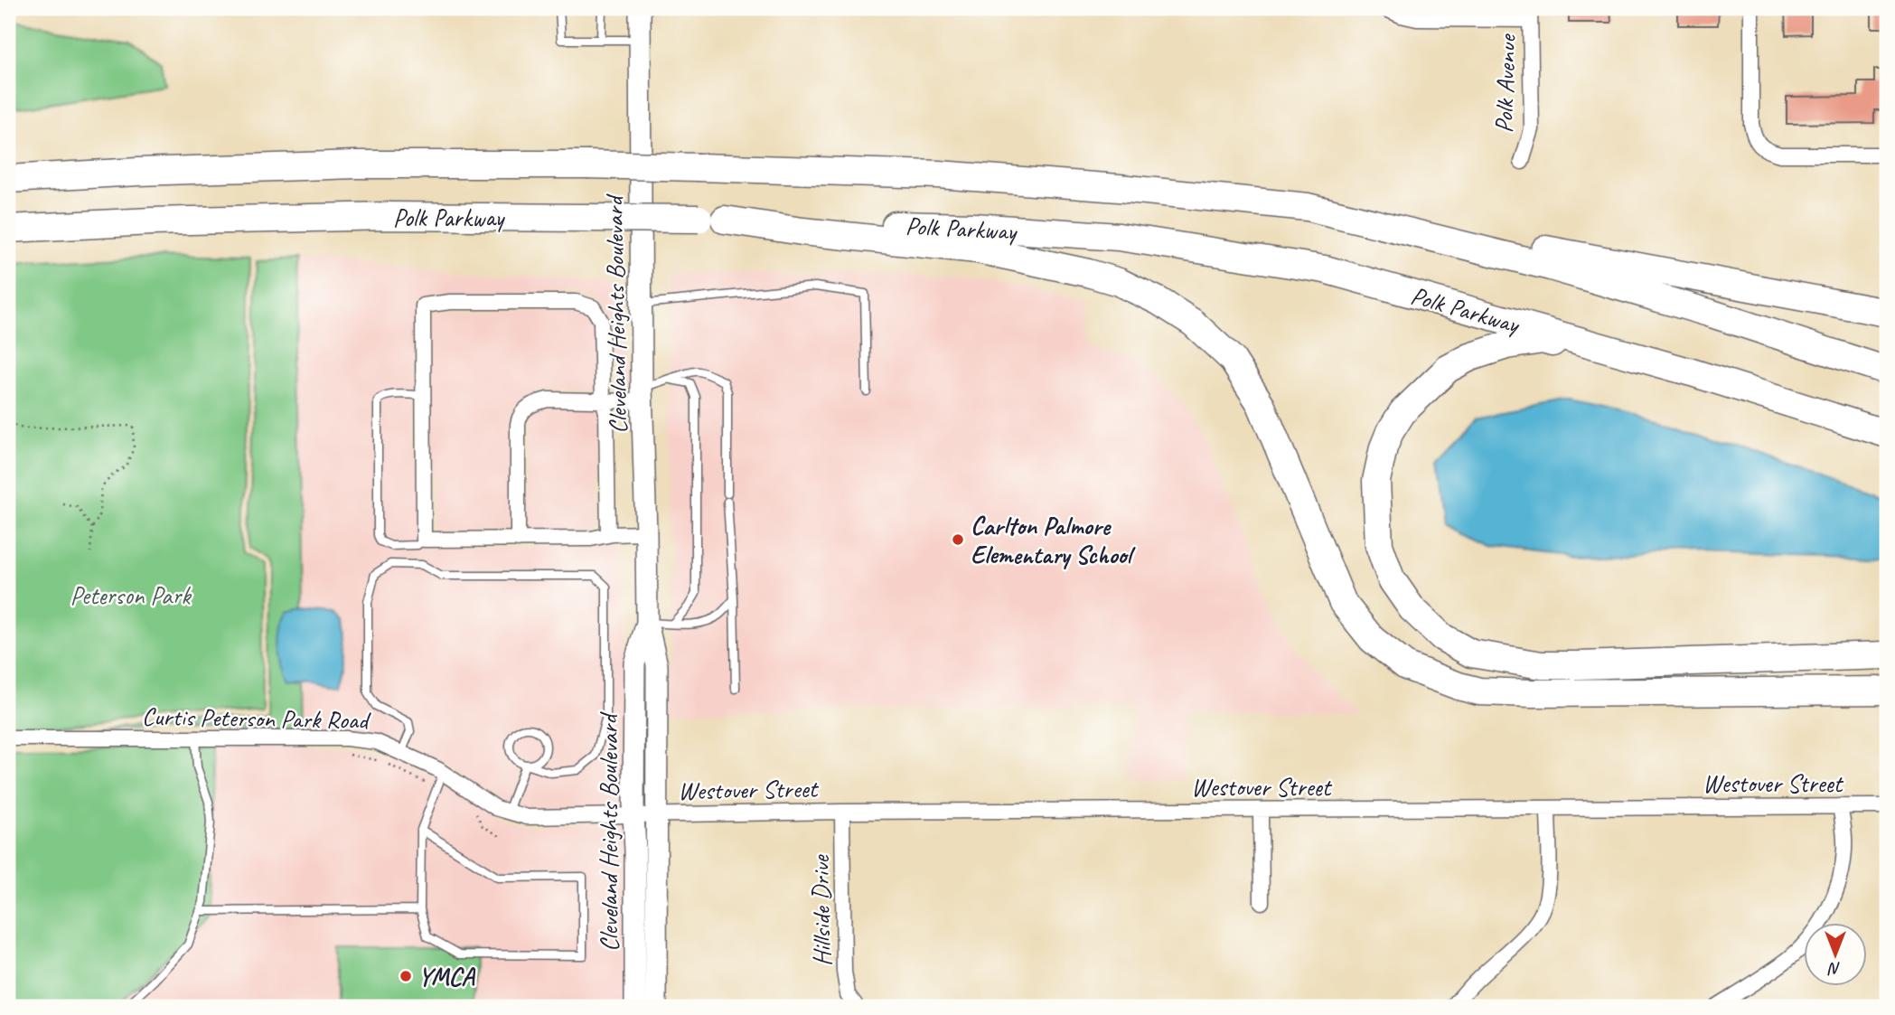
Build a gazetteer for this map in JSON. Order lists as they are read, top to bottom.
{
  "streets": {
    "highway": ["Polk Parkway"],
    "street": [
      "Polk Avenue",
      "Cleveland Heights Boulevard",
      "Curtis Peterson Park Road",
      "Westover Street",
      "Hillside Drive"
    ]
  },
  "crossings": [
    ["Cleveland Heights Boulevard", "Curtis Peterson Park Road"],
    ["Cleveland Heights Boulevard", "Westover Street"],
    ["Curtis Peterson Park Road", "Westover Street"],
    ["Westover Street", "Hillside Drive"]
  ],
  "parks": ["Peterson Park"],
  "places": ["Carlton Palmore Elementary School", "YMCA"],
  "north": "bottom"
}
